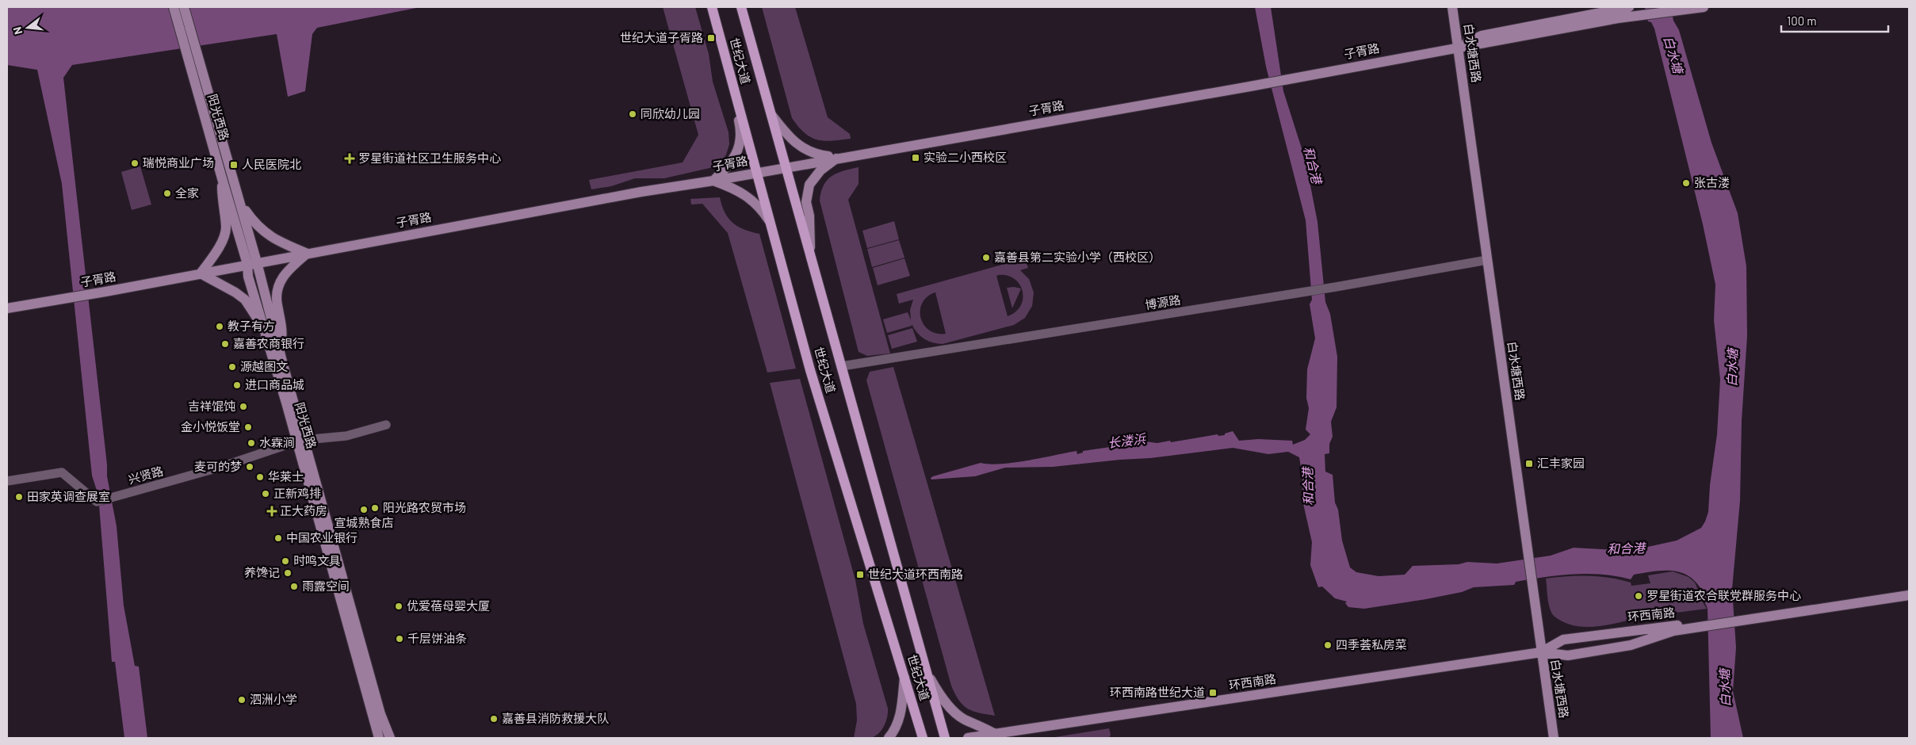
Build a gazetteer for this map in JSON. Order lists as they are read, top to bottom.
{
  "streets": {
    "main road": ["世纪大道"],
    "street": [
      "子胥路",
      "白水塘西路",
      "阳光西路",
      "博源路",
      "兴贤路",
      "环西南路"
    ]
  },
  "crossings": [
    ["子胥路", "白水塘西路"],
    ["子胥路", "世纪大道"],
    ["子胥路", "阳光西路"],
    ["白水塘西路", "博源路"],
    ["白水塘西路", "环西南路"],
    ["世纪大道", "博源路"],
    ["阳光西路", "兴贤路"]
  ],
  "water": ["白水塘", "和合港", "长溇浜"],
  "places": {
    "transit": [
      "世纪大道子胥路",
      "实验二小西校区",
      "人民医院北",
      "汇丰家园",
      "世纪大道环西南路",
      "环西南路世纪大道"
    ],
    "other": [
      "同欣幼儿园",
      "瑞悦商业广场",
      "张古溇",
      "全家",
      "嘉善县第二实验小学（西校区）",
      "教子有方",
      "嘉善农商银行",
      "源越图文",
      "进口商品城",
      "吉祥馄饨",
      "金小悦饭堂",
      "水霖涧",
      "麦可的梦",
      "华莱士",
      "正新鸡排",
      "田家英调查展室",
      "阳光路农贸市场",
      "宣城熟食店",
      "中国农业银行",
      "时鸣文具",
      "养馋记",
      "雨露空间",
      "罗星街道农合联党群服务中心",
      "优爱蓓母婴大厦",
      "千层饼油条",
      "四季荟私房菜",
      "泗洲小学",
      "嘉善县消防救援大队"
    ],
    "health": ["罗星街道社区卫生服务中心", "正大药房"]
  },
  "scale_bar": "100 m",
  "north": "left"
}
